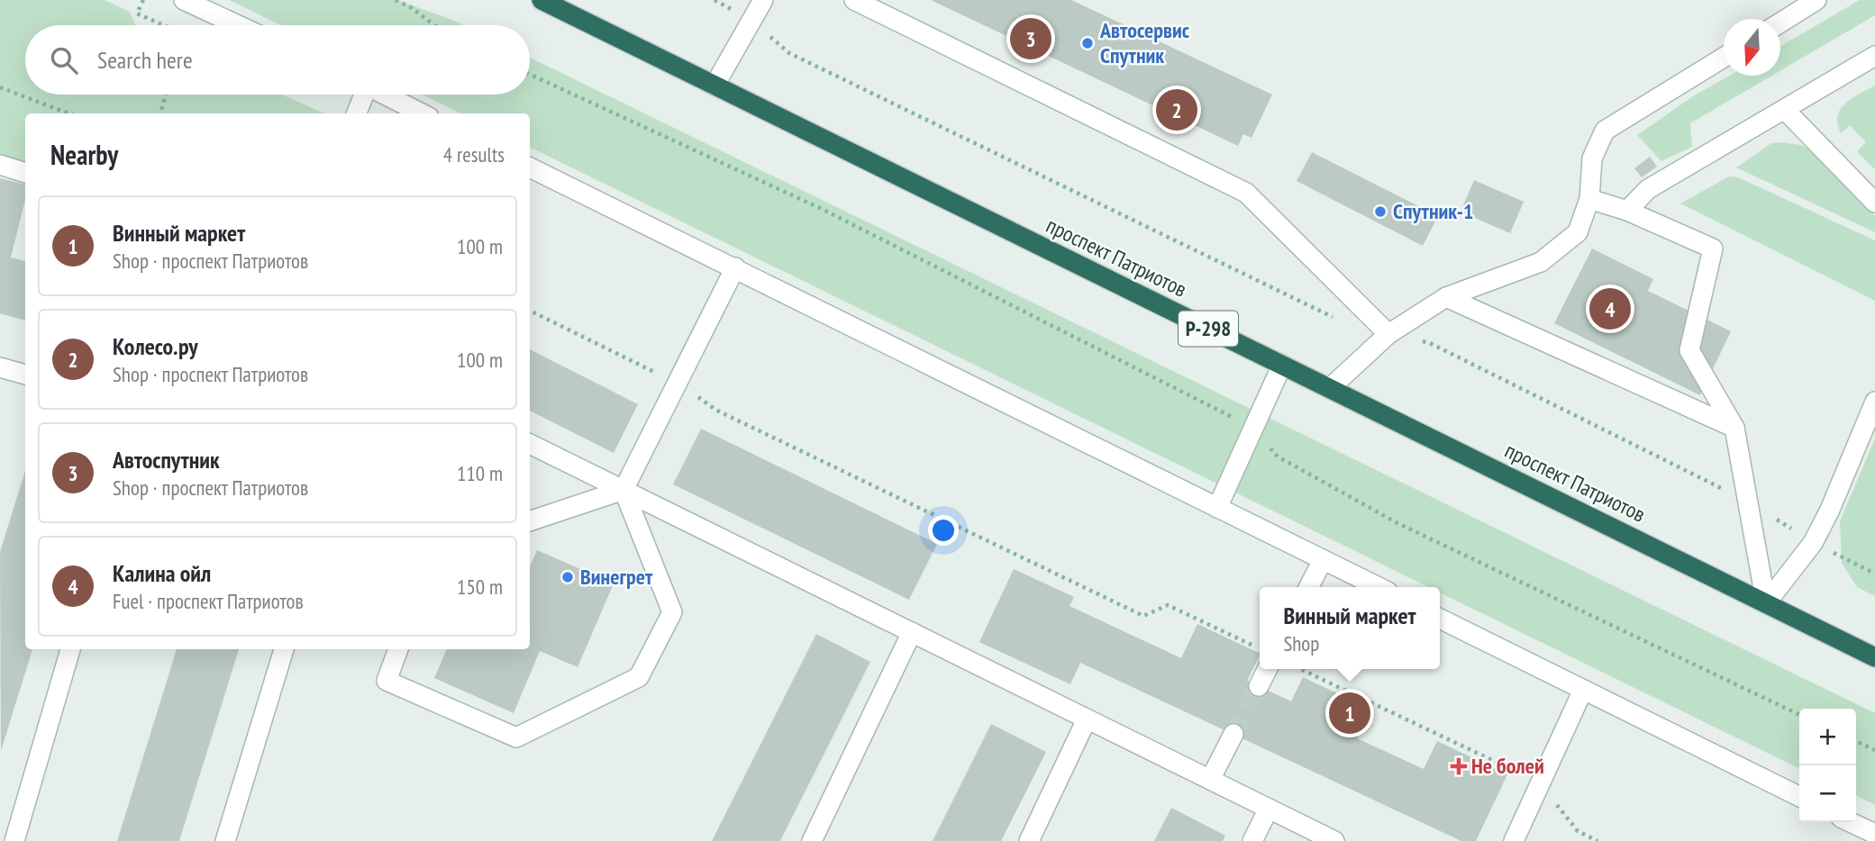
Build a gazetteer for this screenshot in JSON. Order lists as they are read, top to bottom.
{
  "streets": {
    "highway": ["проспект Патриотов", "Р-298"]
  },
  "places": {
    "other": ["Автосервис Спутник", "Спутник-1", "Винегрет"],
    "health": ["Не болей"]
  },
  "north": "bottom",
  "page": {
    "pins": [
      "3",
      "2",
      "4",
      "1"
    ],
    "search": "Search here",
    "heading": ["Nearby", "4 results"],
    "list": [
      {
        "mark": "1",
        "name": "Винный маркет",
        "note": "Shop · проспект Патриотов",
        "value": "100 m"
      },
      {
        "mark": "2",
        "name": "Колесо.ру",
        "note": "Shop · проспект Патриотов",
        "value": "100 m"
      },
      {
        "mark": "3",
        "name": "Автоспутник",
        "note": "Shop · проспект Патриотов",
        "value": "110 m"
      },
      {
        "mark": "4",
        "name": "Калина ойл",
        "note": "Fuel · проспект Патриотов",
        "value": "150 m"
      }
    ],
    "popup": ["Винный маркет", "Shop"],
    "map_buttons": ["+", "−"]
  }
}
